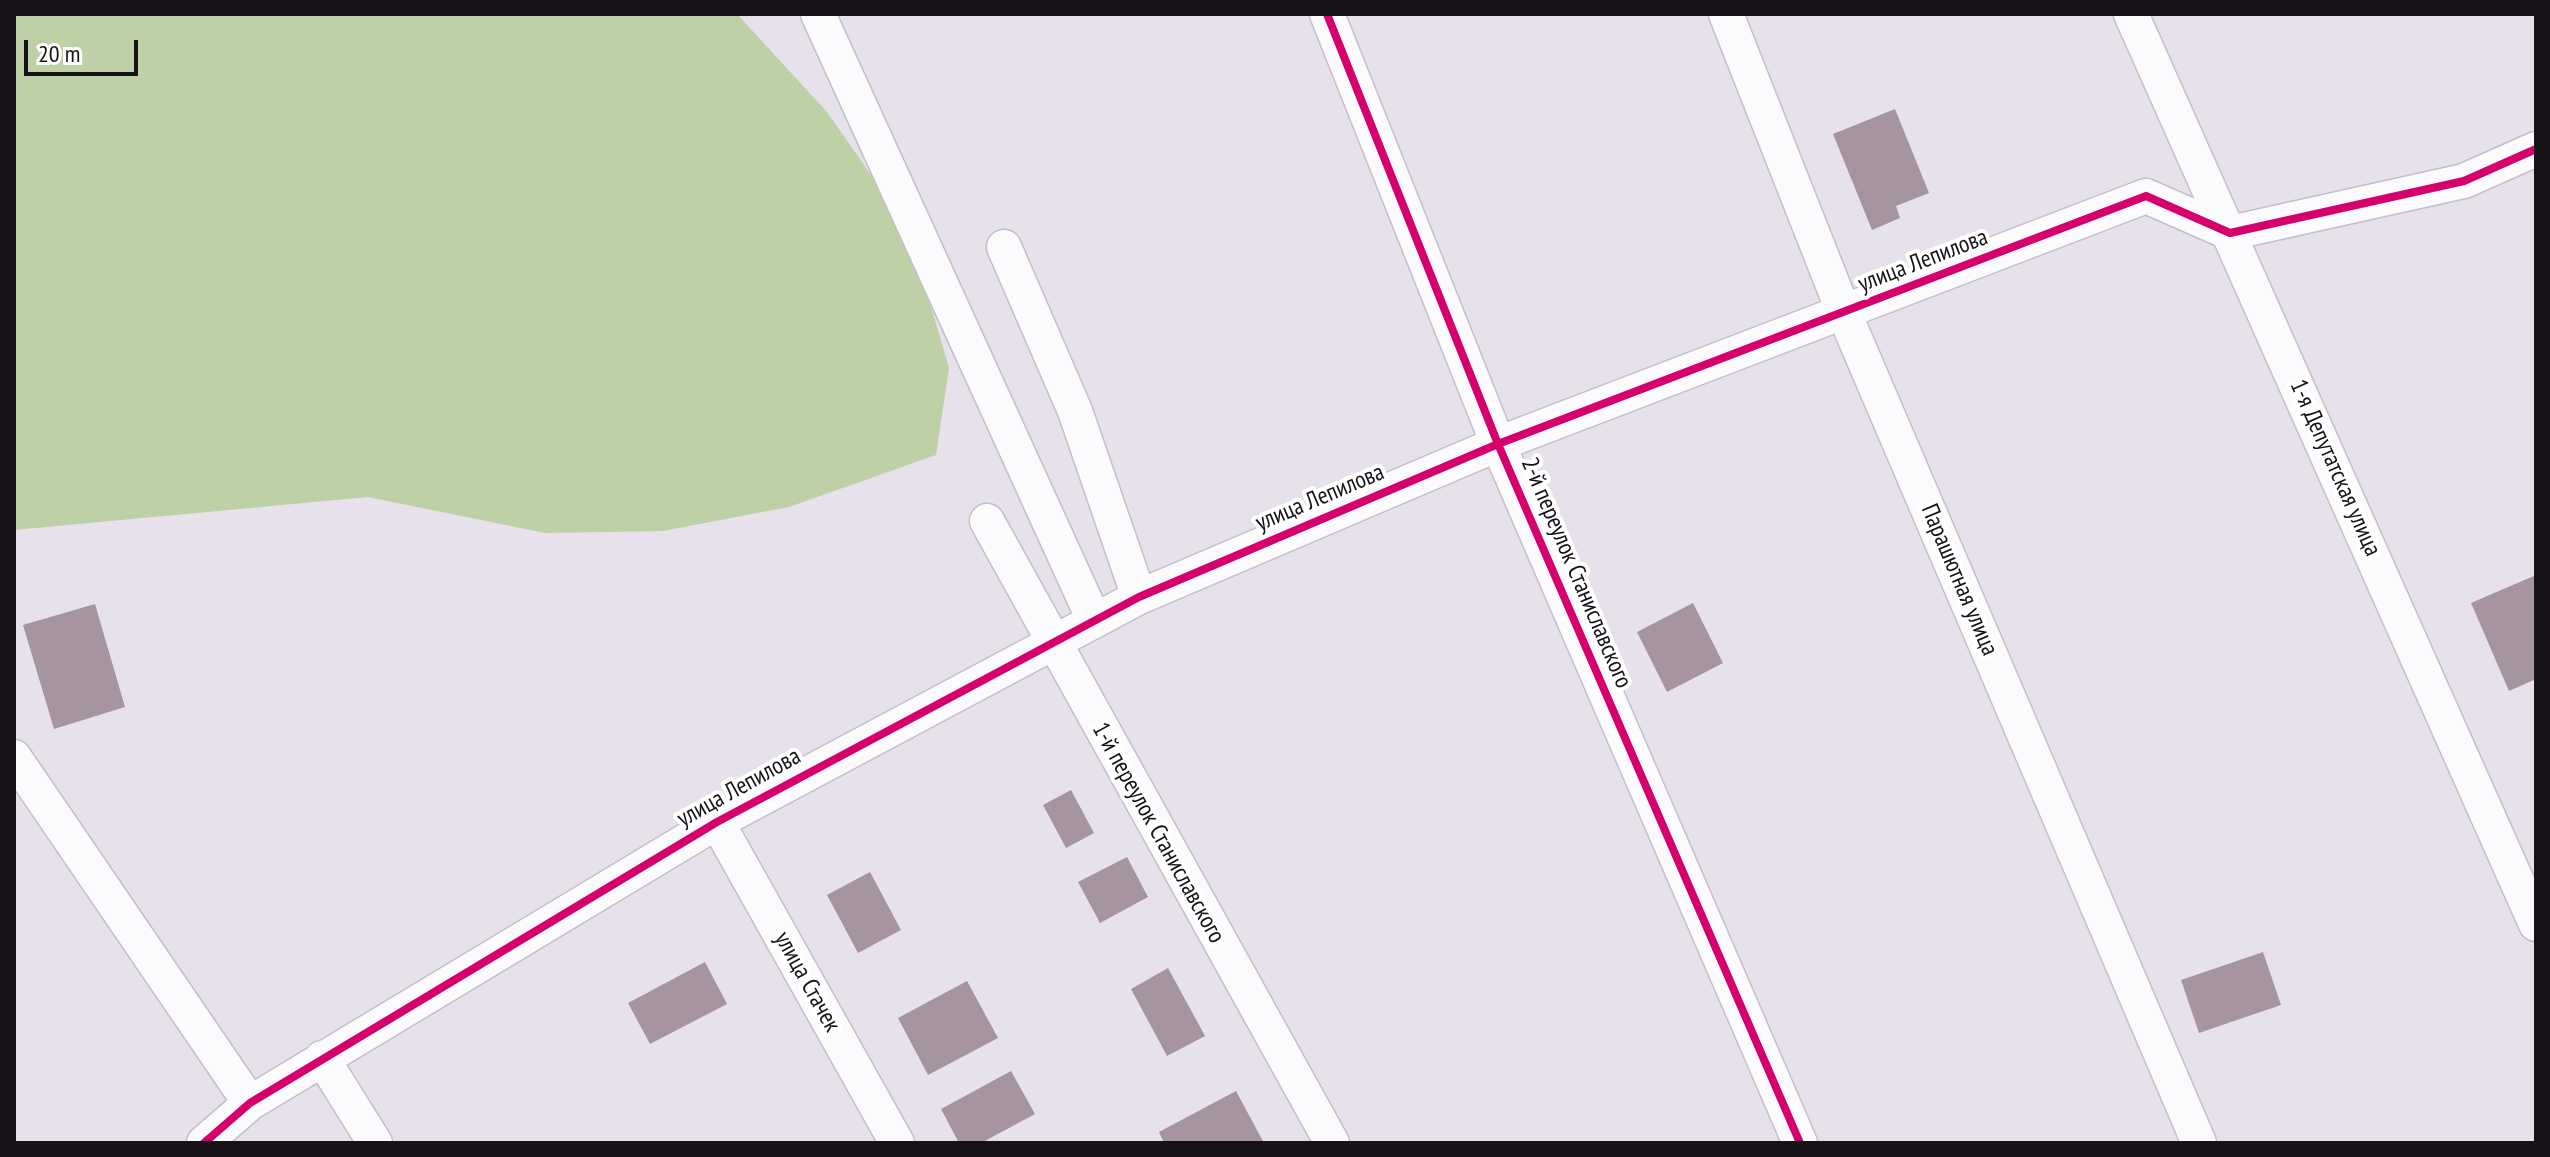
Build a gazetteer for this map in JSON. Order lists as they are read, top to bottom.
{
  "streets": {
    "street": [
      "улица Лепилова",
      "1-я Депутатская улица",
      "2-й переулок Станиславского",
      "Парашютная улица",
      "1-й переулок Станиславского",
      "улица Стачек"
    ]
  },
  "crossings": [
    ["улица Лепилова", "1-я Депутатская улица"],
    ["улица Лепилова", "2-й переулок Станиславского"],
    ["улица Лепилова", "Парашютная улица"],
    ["улица Лепилова", "1-й переулок Станиславского"],
    ["улица Лепилова", "улица Стачек"]
  ],
  "scale_bar": "20 m"
}
